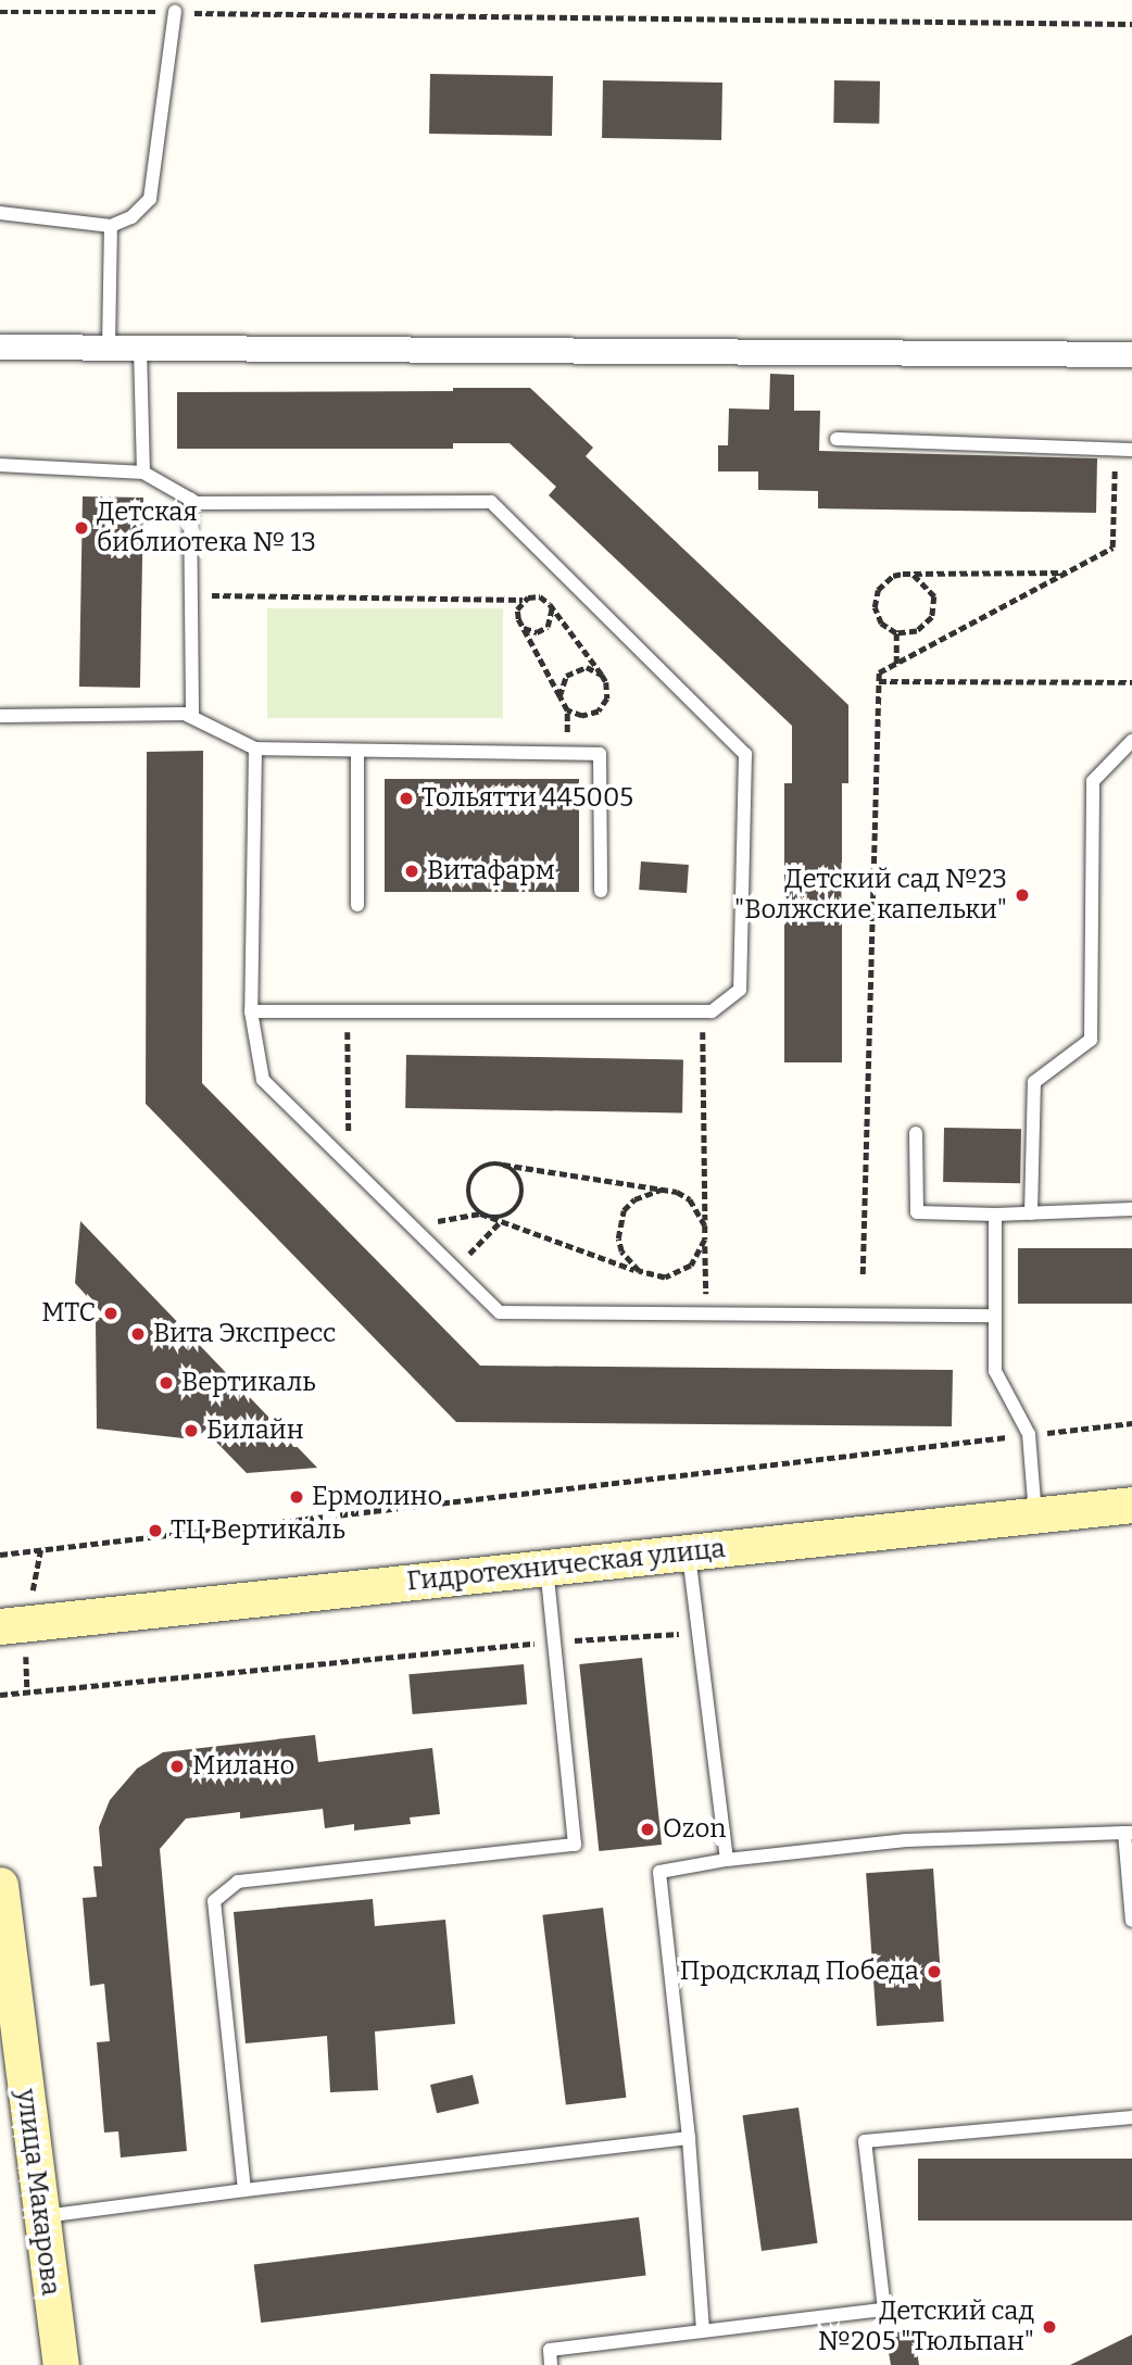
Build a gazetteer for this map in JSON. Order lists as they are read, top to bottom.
{
  "streets": {
    "main road": ["Гидротехническая улица", "улица Макарова"]
  },
  "places": [
    "Детская библиотека № 13",
    "Тольятти 445005",
    "Витафарм",
    "Детский сад №23 \"Волжские капельки\"",
    "МТС",
    "Вита Экспресс",
    "Вертикаль",
    "Билайн",
    "Ермолино",
    "ТЦ Вертикаль",
    "Милано",
    "Ozon",
    "Продсклад Победа",
    "Детский сад №205 \"Тюльпан\""
  ]
}
